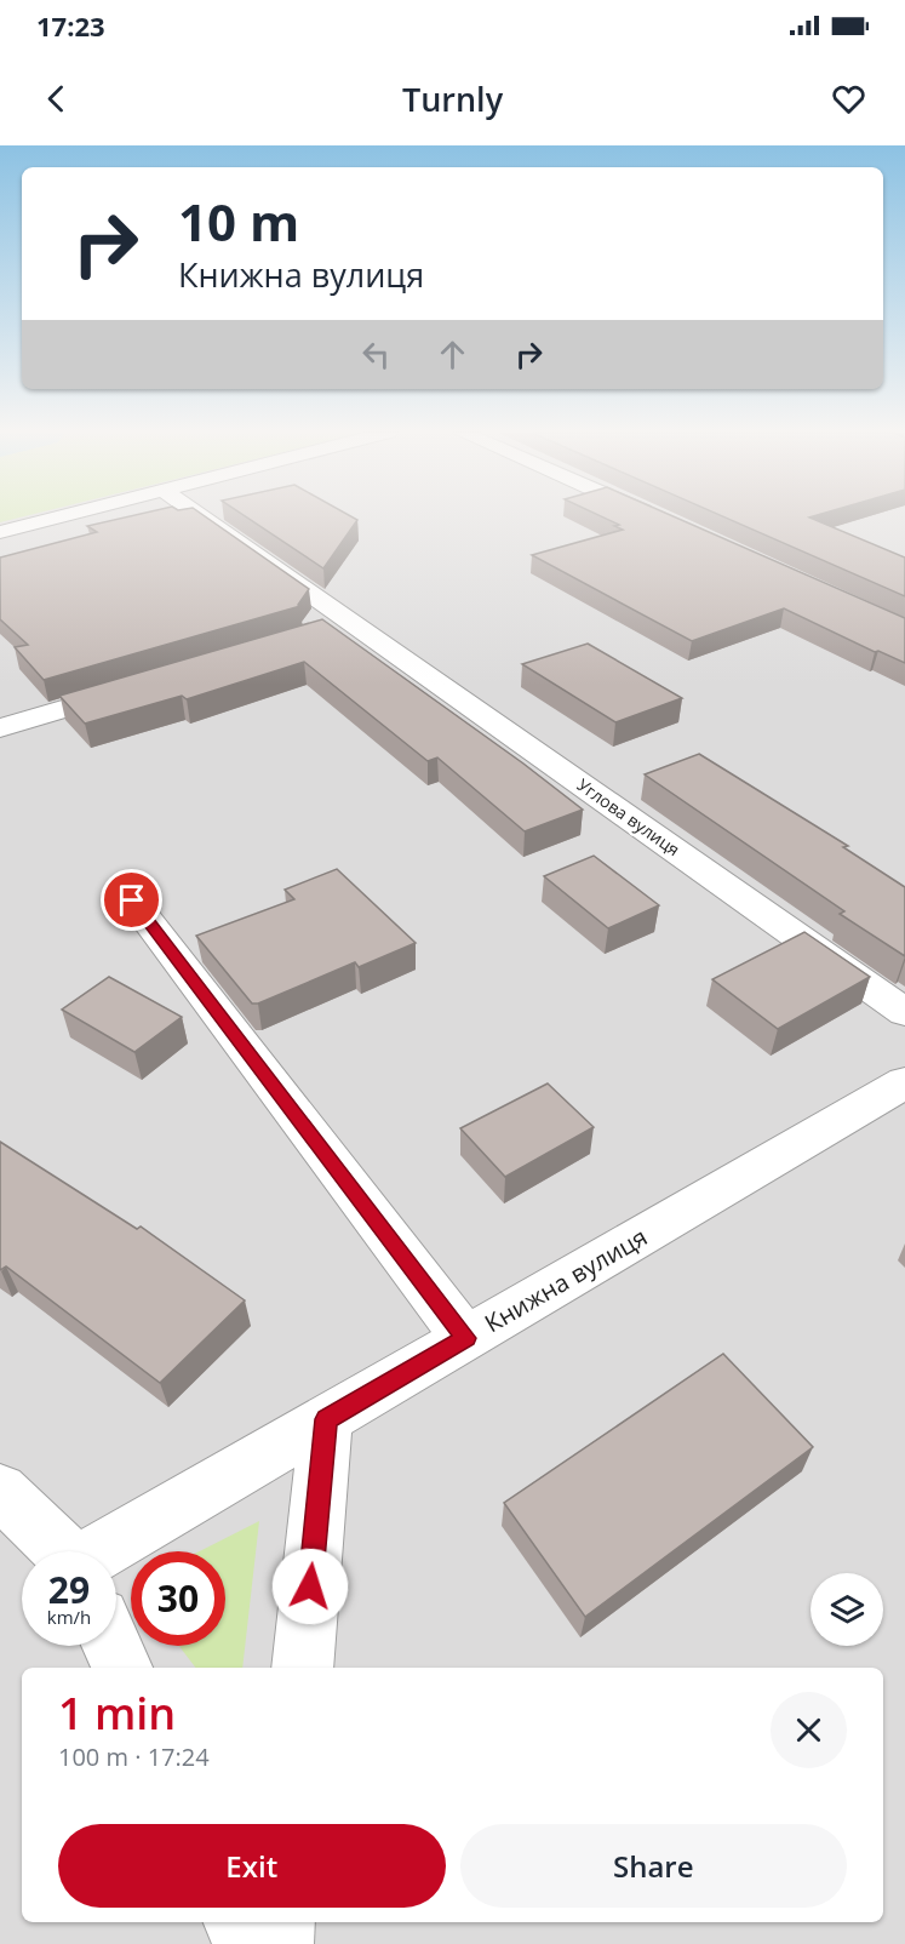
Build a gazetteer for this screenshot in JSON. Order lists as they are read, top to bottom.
{
  "streets": {
    "street": ["Углова вулиця", "Книжна вулиця"]
  },
  "page": {
    "status": "17:23",
    "header": "Turnly",
    "turn": ["10 m", "Книжна вулиця"],
    "speed": "29 km/h",
    "limit": "30",
    "heading": ["1 min", "100 m · 17:24"],
    "buttons": ["Exit", "Share"]
  }
}
